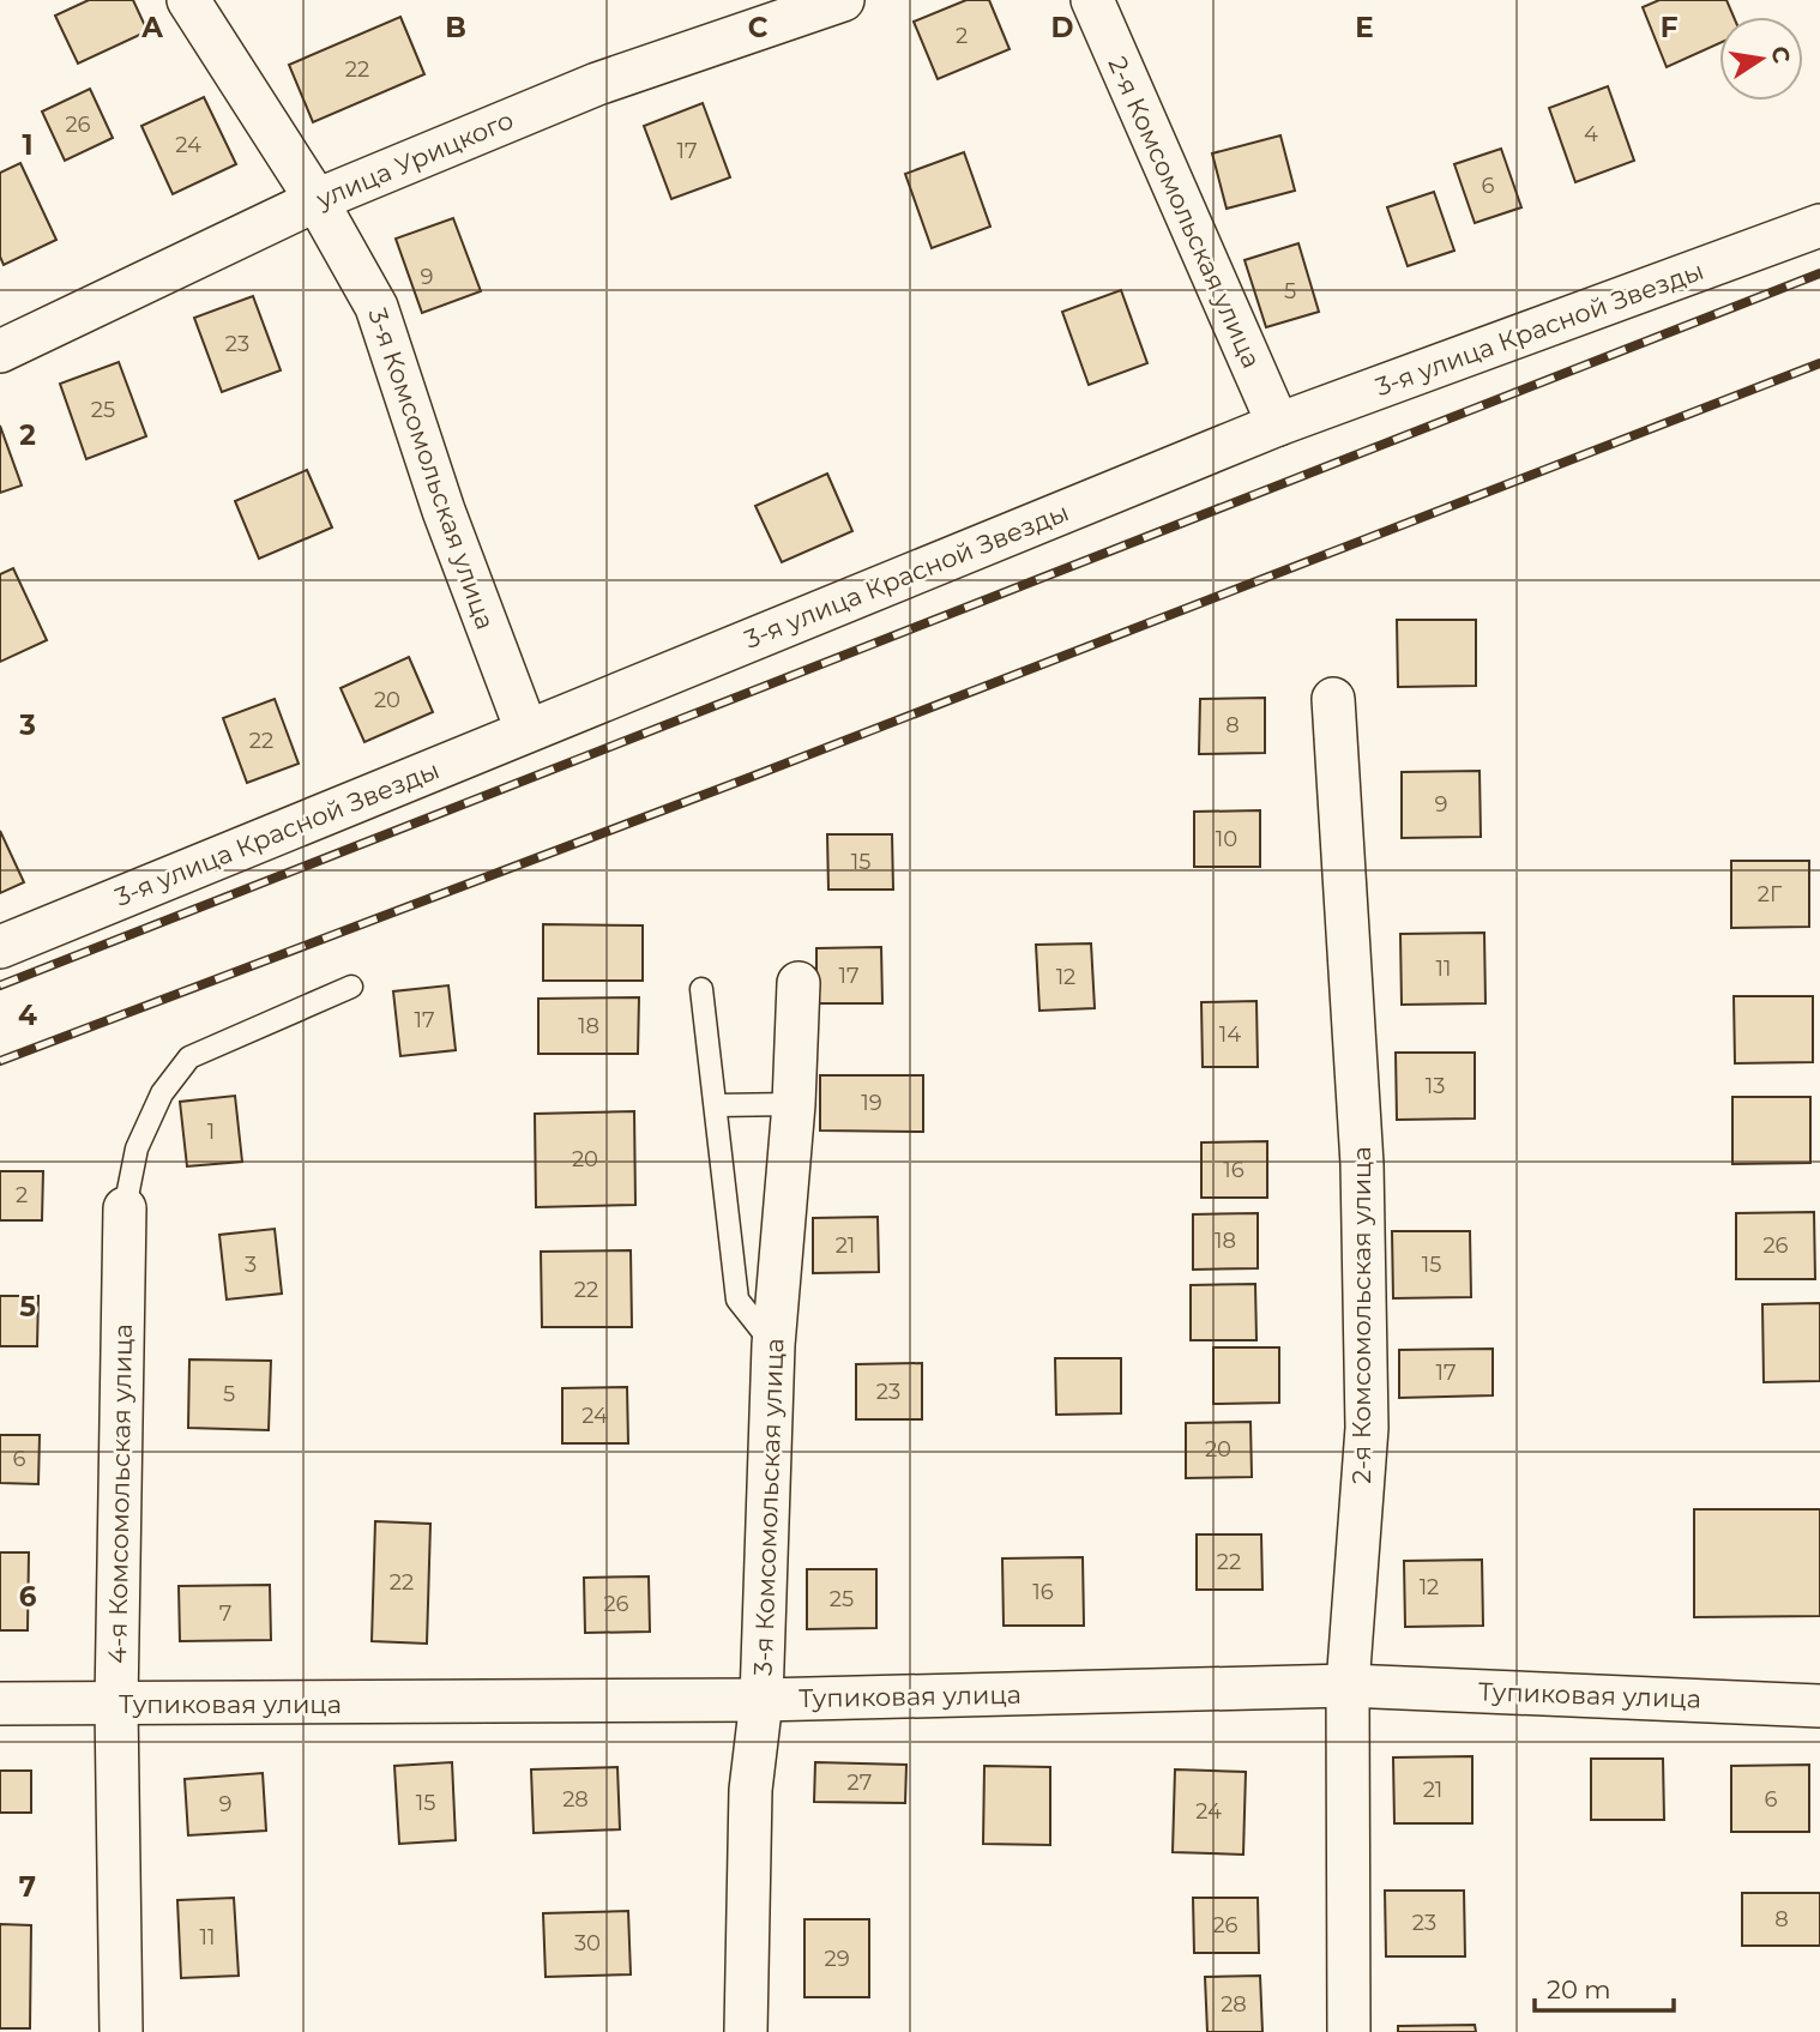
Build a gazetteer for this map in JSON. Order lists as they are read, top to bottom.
{
  "streets": {
    "street": [
      "улица Урицкого",
      "2-я Комсомольская улица",
      "3-я улица Красной Звезды",
      "3-я Комсомольская улица",
      "4-я Комсомольская улица",
      "Тупиковая улица"
    ]
  },
  "crossings": [
    ["улица Урицкого", "3-я Комсомольская улица"],
    ["2-я Комсомольская улица", "3-я улица Красной Звезды"],
    ["2-я Комсомольская улица", "Тупиковая улица"],
    ["3-я улица Красной Звезды", "3-я Комсомольская улица"],
    ["3-я Комсомольская улица", "Тупиковая улица"],
    ["4-я Комсомольская улица", "Тупиковая улица"]
  ],
  "house_numbers": [
    "2",
    "22",
    "26",
    "4",
    "24",
    "17",
    "6",
    "9",
    "5",
    "23",
    "25",
    "20",
    "8",
    "22",
    "9",
    "10",
    "15",
    "2Г",
    "11",
    "17",
    "12",
    "17",
    "18",
    "14",
    "13",
    "19",
    "1",
    "20",
    "16",
    "2",
    "18",
    "21",
    "26",
    "3",
    "15",
    "22",
    "17",
    "23",
    "5",
    "24",
    "20",
    "6",
    "22",
    "22",
    "12",
    "16",
    "25",
    "26",
    "7",
    "27",
    "21",
    "28",
    "6",
    "15",
    "9",
    "24",
    "8",
    "23",
    "26",
    "11",
    "30",
    "29",
    "28"
  ],
  "scale_bar": "20 m",
  "north": "right",
  "grid": {
    "columns": [
      "A",
      "B",
      "C",
      "D",
      "E",
      "F"
    ],
    "rows": [
      "1",
      "2",
      "3",
      "4",
      "5",
      "6",
      "7"
    ]
  }
}
